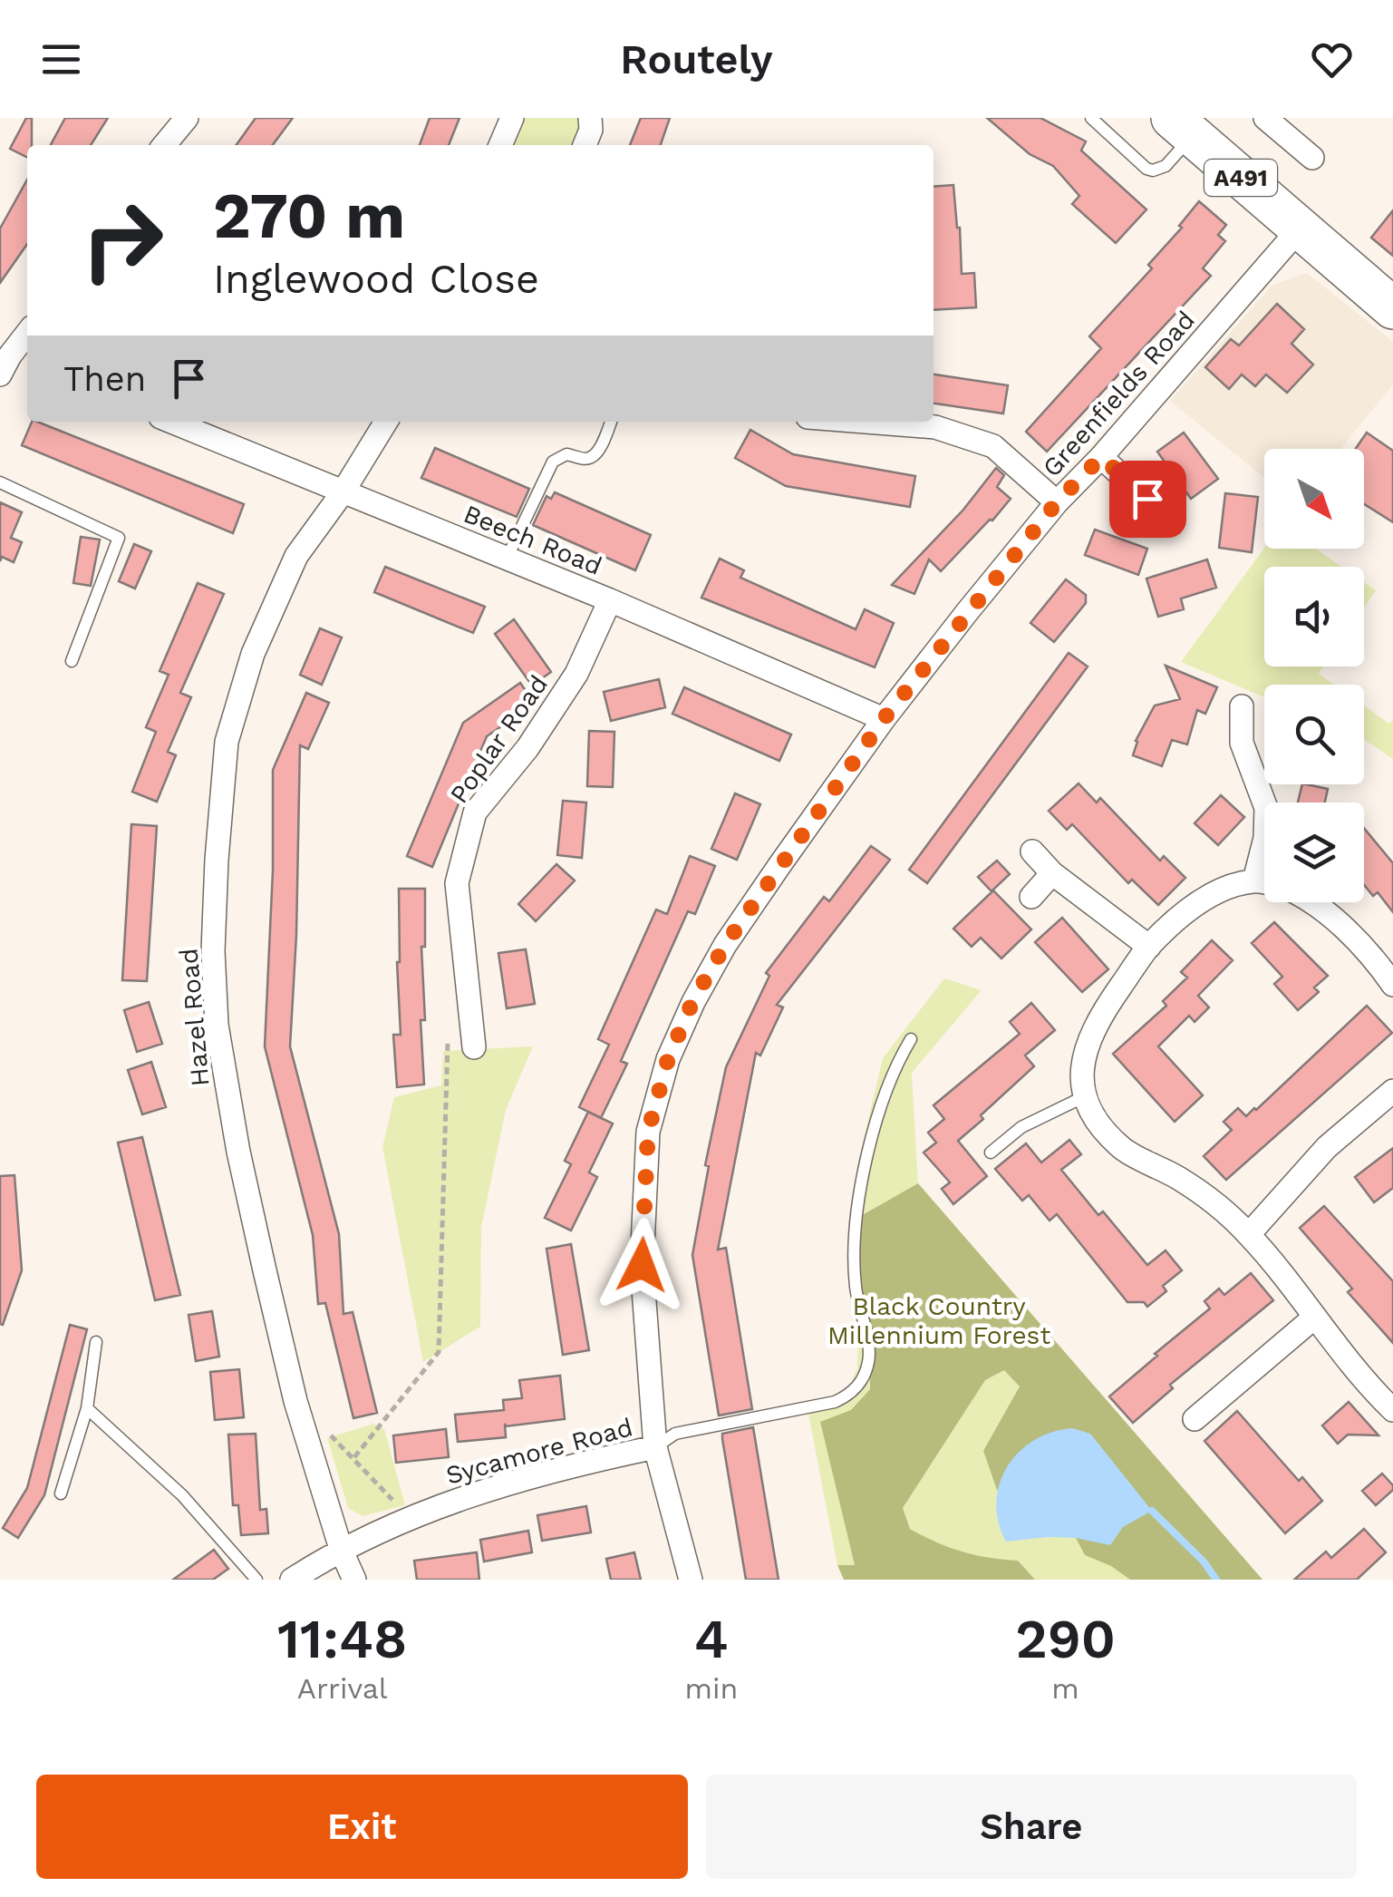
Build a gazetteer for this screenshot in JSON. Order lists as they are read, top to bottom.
{
  "streets": {
    "highway": ["A491"],
    "street": [
      "Greenfields Road",
      "Beech Road",
      "Poplar Road",
      "Hazel Road",
      "Sycamore Road"
    ]
  },
  "crossings": [
    ["A491", "Greenfields Road"],
    ["Greenfields Road", "Beech Road"],
    ["Greenfields Road", "Sycamore Road"],
    ["Beech Road", "Poplar Road"],
    ["Beech Road", "Hazel Road"],
    ["Hazel Road", "Sycamore Road"]
  ],
  "parks": ["Black Country Millennium Forest"],
  "north": "bottom right",
  "page": {
    "header": "Routely",
    "turn": ["270 m", "Inglewood Close"],
    "then": "Then",
    "eta": [
      "11:48",
      "Arrival",
      "4",
      "min",
      "290",
      "m"
    ],
    "buttons": ["Exit", "Share"]
  }
}
